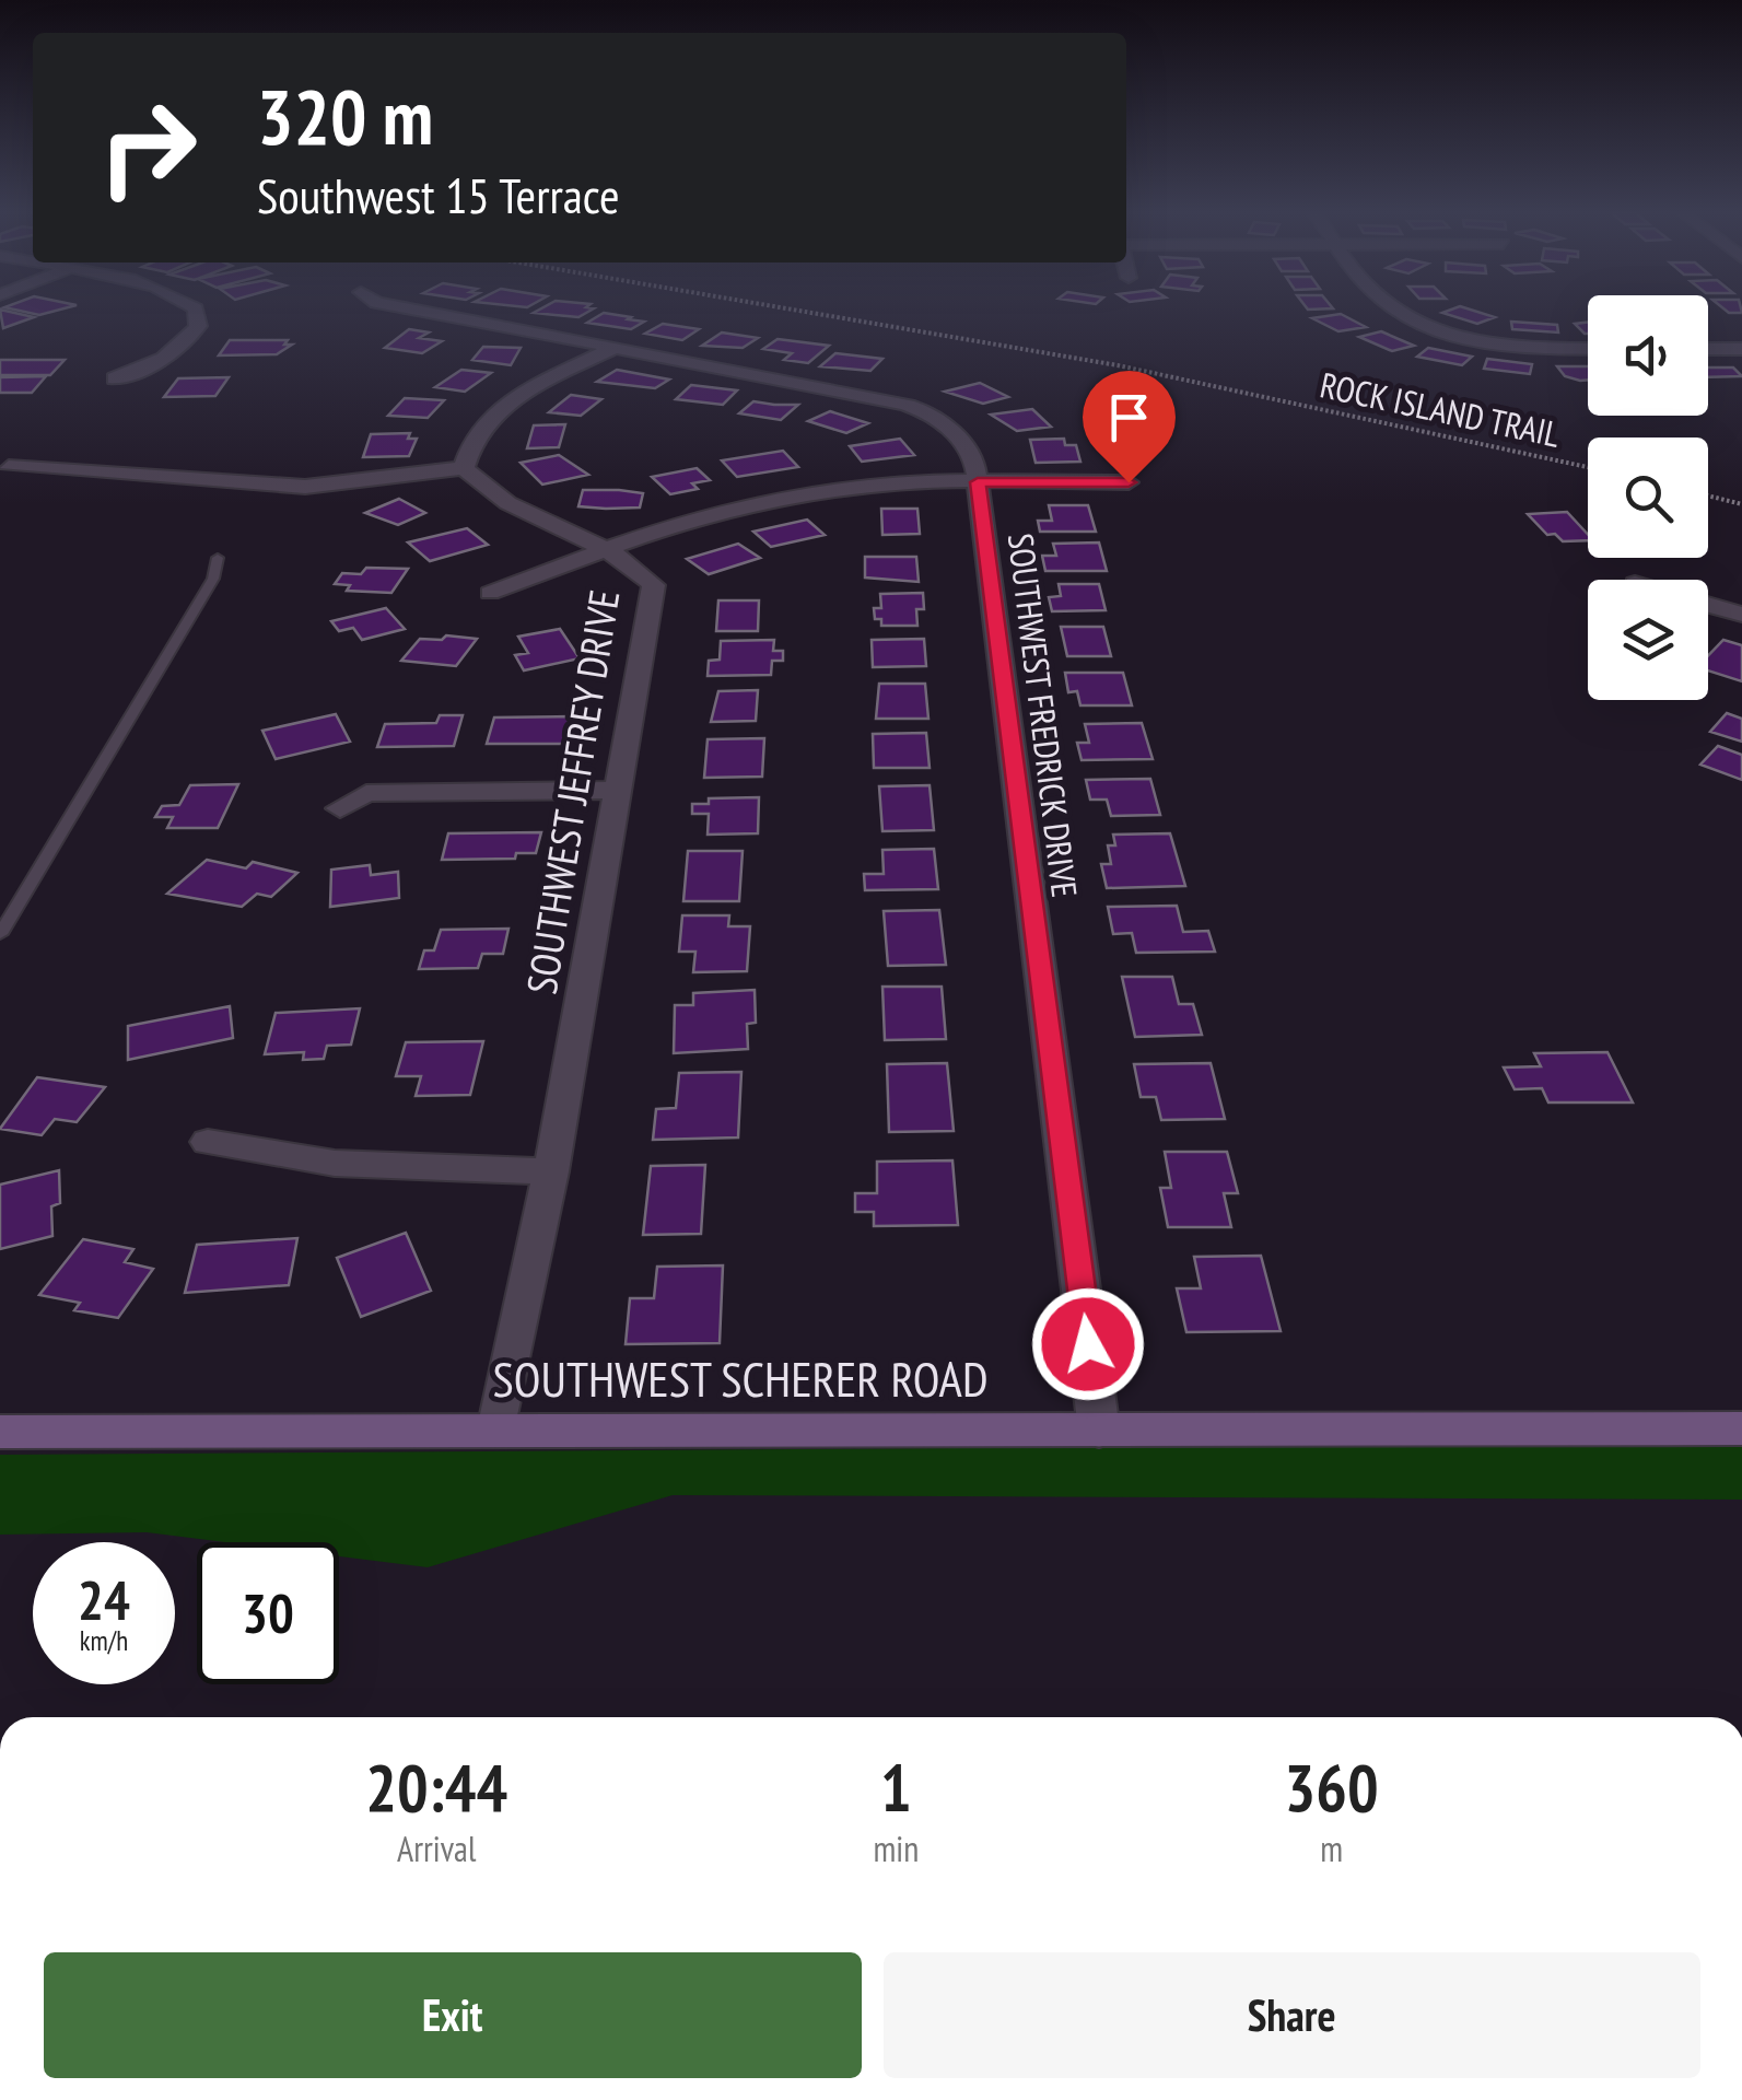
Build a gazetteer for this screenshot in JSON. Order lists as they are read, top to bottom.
{
  "streets": {
    "main road": ["SOUTHWEST SCHERER ROAD"],
    "street": ["SOUTHWEST FREDRICK DRIVE", "SOUTHWEST JEFFREY DRIVE"],
    "path": ["ROCK ISLAND TRAIL"]
  },
  "crossings": [
    ["SOUTHWEST FREDRICK DRIVE", "SOUTHWEST SCHERER ROAD"],
    ["SOUTHWEST JEFFREY DRIVE", "SOUTHWEST SCHERER ROAD"]
  ],
  "page": {
    "turn": ["320 m", "Southwest 15 Terrace"],
    "speed": "24 km/h",
    "limit": "30",
    "eta": [
      "20:44",
      "Arrival",
      "1",
      "min",
      "360",
      "m"
    ],
    "buttons": ["Exit", "Share"]
  }
}
